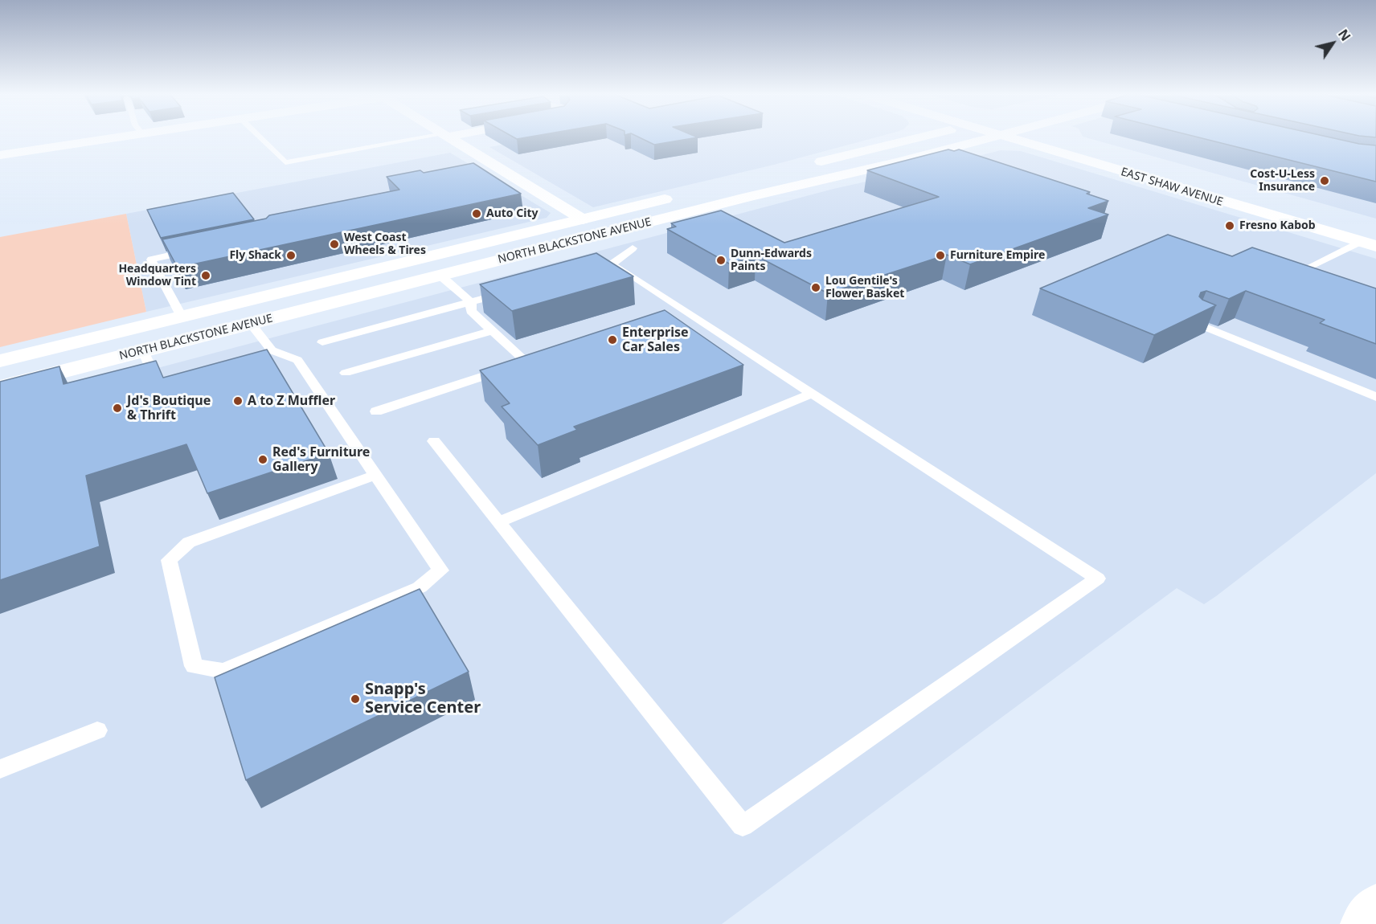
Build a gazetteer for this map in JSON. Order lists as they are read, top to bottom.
{
  "streets": {
    "main road": ["EAST SHAW AVENUE", "NORTH BLACKSTONE AVENUE"]
  },
  "places": [
    "Cost-U-Less Insurance",
    "Auto City",
    "Fresno Kabob",
    "West Coast Wheels & Tires",
    "Fly Shack",
    "Furniture Empire",
    "Dunn-Edwards Paints",
    "Headquarters Window Tint",
    "Lou Gentile's Flower Basket",
    "Enterprise Car Sales",
    "A to Z Muffler",
    "Jd's Boutique & Thrift",
    "Red's Furniture Gallery",
    "Snapp's Service Center"
  ],
  "north": "top right"
}
